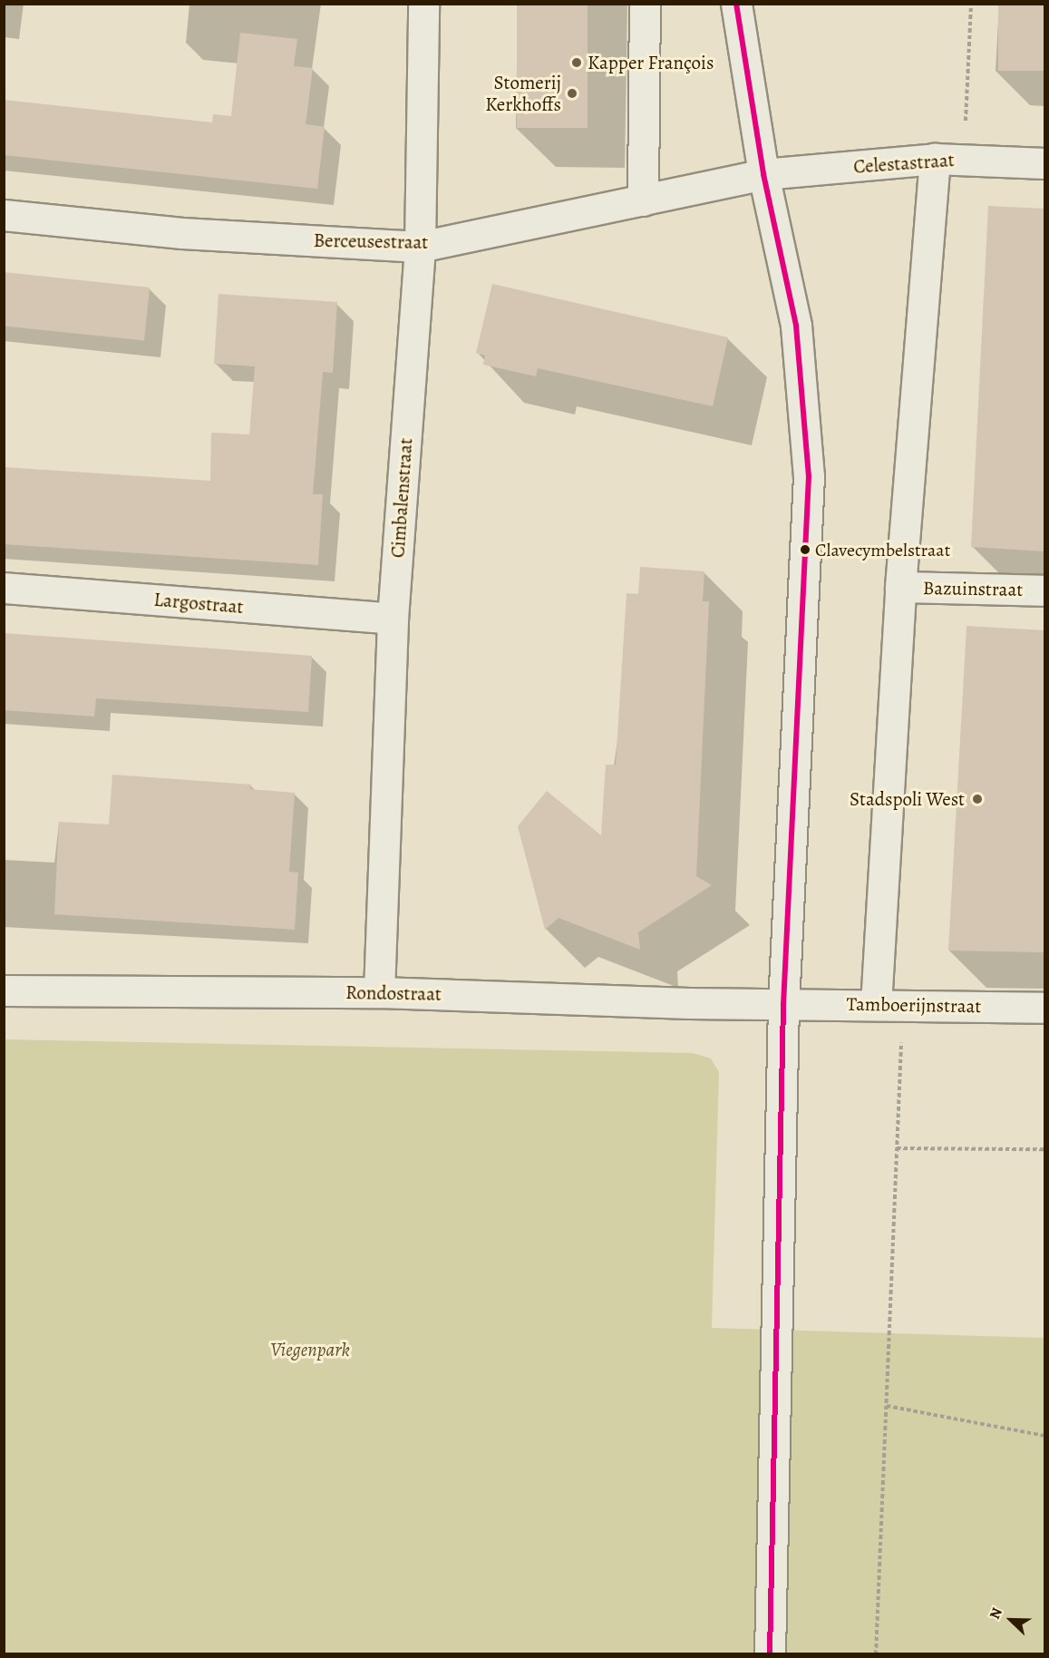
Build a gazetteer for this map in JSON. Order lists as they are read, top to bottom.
{
  "streets": {
    "street": [
      "Celestastraat",
      "Berceusestraat",
      "Cimbalenstraat",
      "Bazuinstraat",
      "Largostraat",
      "Rondostraat",
      "Tamboerijnstraat"
    ]
  },
  "crossings": [
    ["Celestastraat", "Berceusestraat"],
    ["Berceusestraat", "Cimbalenstraat"],
    ["Cimbalenstraat", "Largostraat"],
    ["Cimbalenstraat", "Rondostraat"],
    ["Rondostraat", "Tamboerijnstraat"]
  ],
  "parks": ["Viegenpark"],
  "places": [
    "Kapper François",
    "Stomerij Kerkhoffs",
    "Clavecymbelstraat",
    "Stadspoli West"
  ],
  "north": "top left"
}
